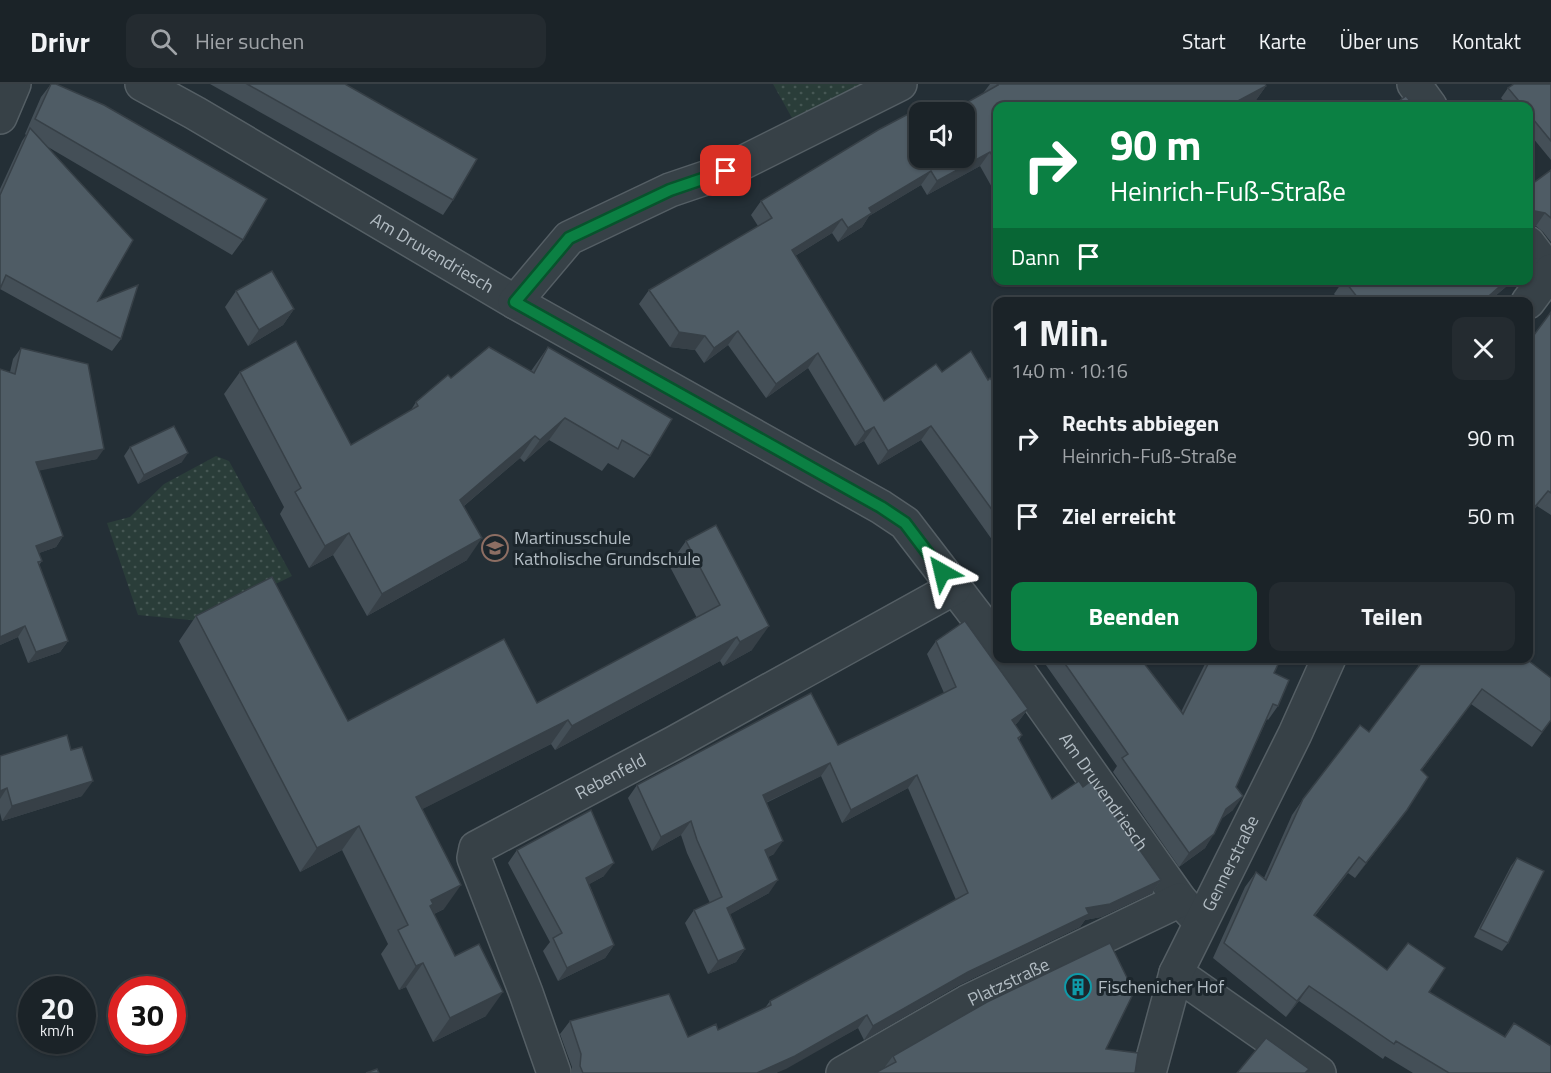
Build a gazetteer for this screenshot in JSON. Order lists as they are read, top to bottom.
{
  "streets": {
    "street": [
      "Am Druvendriesch",
      "Rebenfeld",
      "Gennerstraße",
      "Platzstraße"
    ]
  },
  "crossings": [
    ["Am Druvendriesch", "Rebenfeld"],
    ["Am Druvendriesch", "Gennerstraße"],
    ["Am Druvendriesch", "Platzstraße"],
    ["Gennerstraße", "Platzstraße"]
  ],
  "places": {
    "school or university": ["Martinusschule Katholische Grundschule"],
    "building": ["Fischenicher Hof"]
  },
  "page": {
    "header": "Drivr",
    "search": "Hier suchen",
    "nav": [
      "Start",
      "Karte",
      "Über uns",
      "Kontakt"
    ],
    "turn": ["90 m", "Heinrich-Fuß-Straße"],
    "then": "Dann",
    "heading": ["1 Min.", "140 m · 10:16"],
    "list": [
      {
        "name": "Rechts abbiegen",
        "note": "Heinrich-Fuß-Straße",
        "value": "90 m"
      },
      {
        "name": "Ziel erreicht",
        "value": "50 m"
      }
    ],
    "buttons": ["Beenden", "Teilen"],
    "speed": "20 km/h",
    "limit": "30"
  }
}
